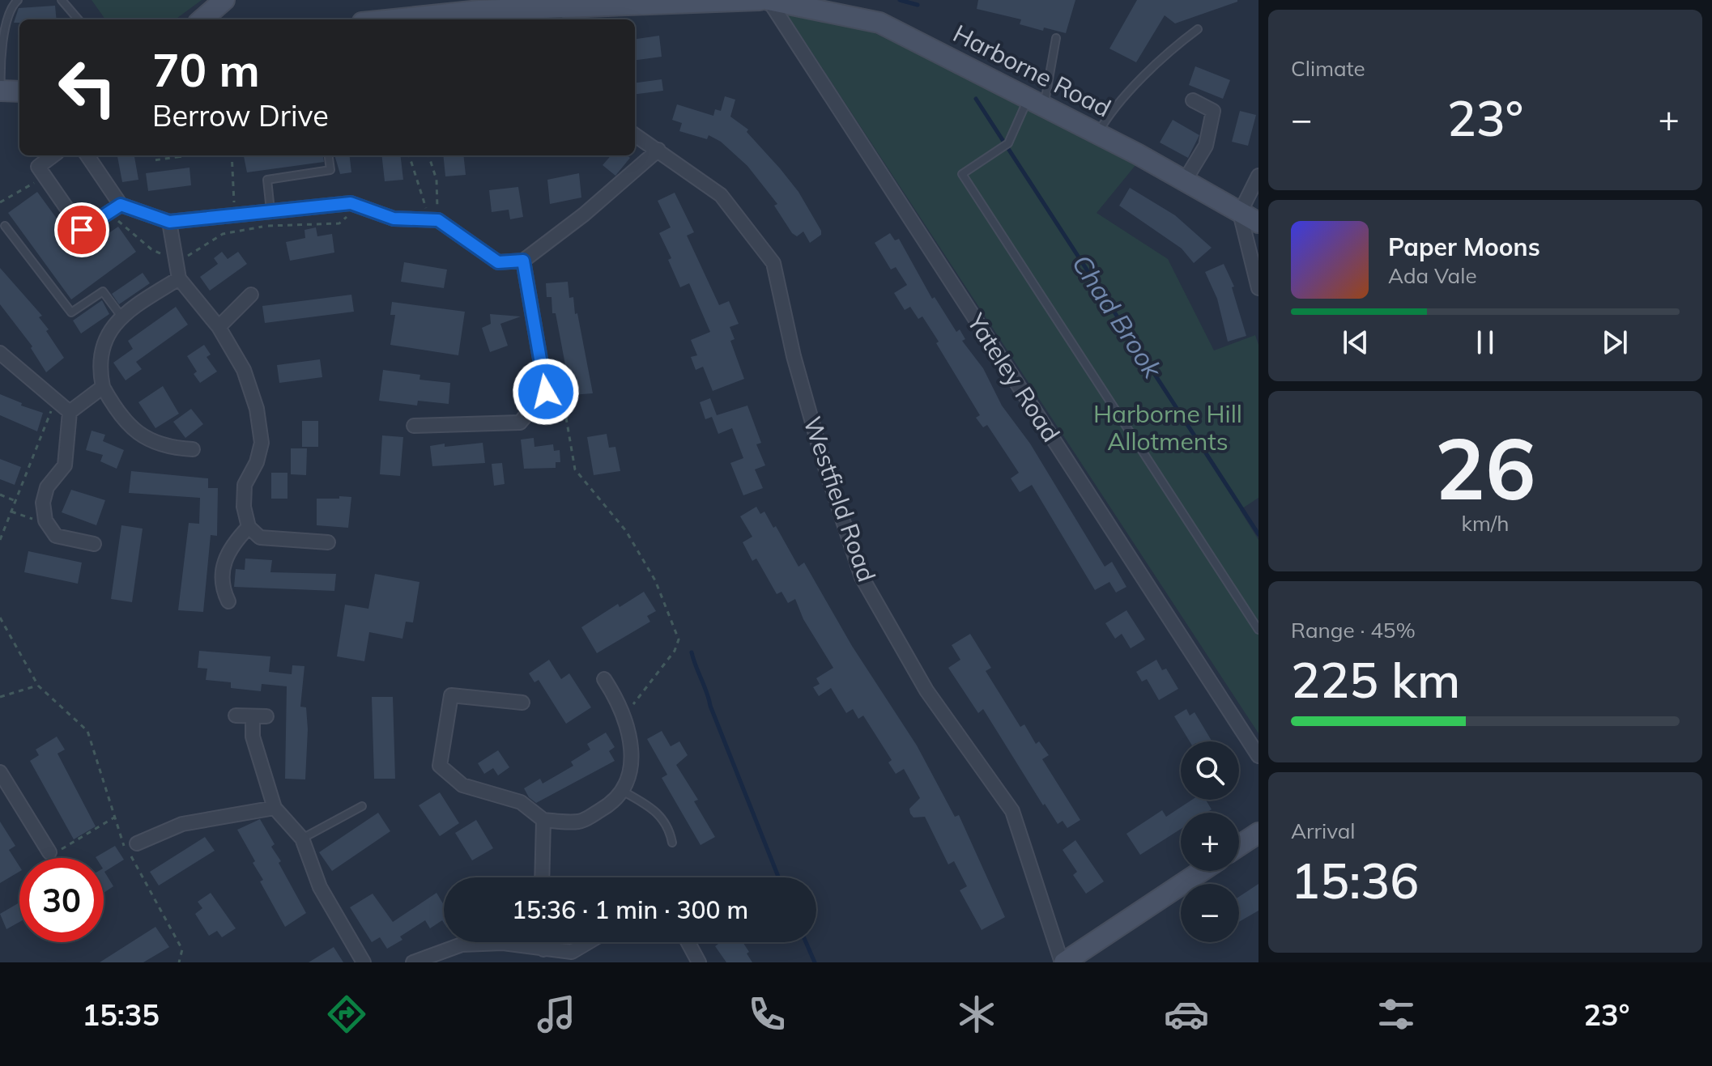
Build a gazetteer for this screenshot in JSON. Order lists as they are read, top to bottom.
{
  "streets": {
    "main road": ["Harborne Road"],
    "street": ["Yateley Road", "Westfield Road"]
  },
  "crossings": [
    ["Harborne Road", "Yateley Road"]
  ],
  "water": ["Chad Brook"],
  "parks": ["Harborne Hill Allotments"],
  "page": {
    "tile": [
      "Climate",
      ["26", "km/h"],
      ["Range · 45%", "225 km"],
      ["Arrival", "15:36"]
    ],
    "turn": ["70 m", "Berrow Drive"],
    "heat": ["−", "23°", "+"],
    "song": ["Paper Moons", "Ada Vale"],
    "map_buttons": ["+", "−"],
    "limit": "30",
    "trip": "15:36 · 1 min · 300 m",
    "tabs": ["15:35", "23°"]
  }
}
